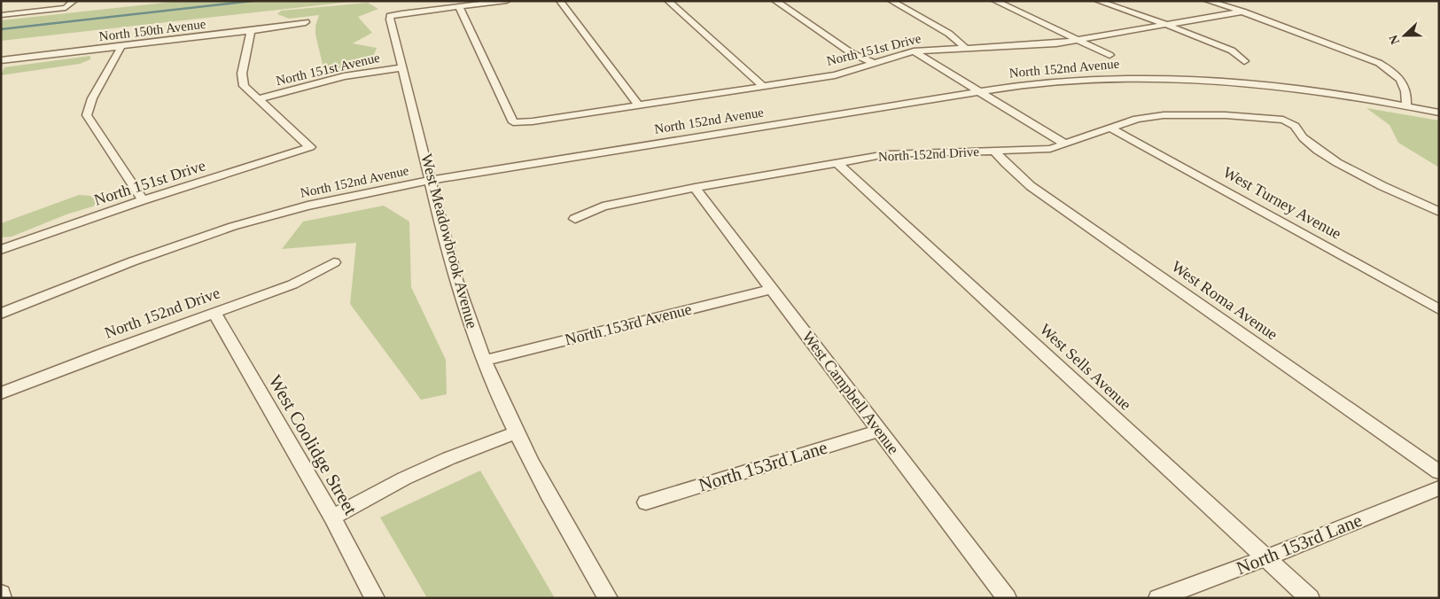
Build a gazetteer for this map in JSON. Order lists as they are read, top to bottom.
{
  "streets": {
    "street": [
      "North 150th Avenue",
      "North 151st Drive",
      "North 152nd Avenue",
      "North 151st Avenue",
      "North 152nd Drive",
      "West Turney Avenue",
      "West Meadowbrook Avenue",
      "West Roma Avenue",
      "North 153rd Avenue",
      "West Sells Avenue",
      "West Campbell Avenue",
      "West Coolidge Street",
      "North 153rd Lane"
    ]
  },
  "crossings": [
    ["North 151st Drive", "North 151st Avenue"],
    ["North 151st Drive", "West Meadowbrook Avenue"],
    ["North 152nd Avenue", "West Meadowbrook Avenue"],
    ["North 151st Avenue", "West Meadowbrook Avenue"],
    ["North 152nd Drive", "West Turney Avenue"],
    ["North 152nd Drive", "West Roma Avenue"],
    ["North 152nd Drive", "West Sells Avenue"],
    ["North 152nd Drive", "West Campbell Avenue"],
    ["North 152nd Drive", "West Coolidge Street"],
    ["West Meadowbrook Avenue", "North 153rd Avenue"],
    ["North 153rd Avenue", "West Campbell Avenue"],
    ["West Sells Avenue", "North 153rd Lane"],
    ["West Campbell Avenue", "North 153rd Lane"]
  ],
  "north": "left"
}
